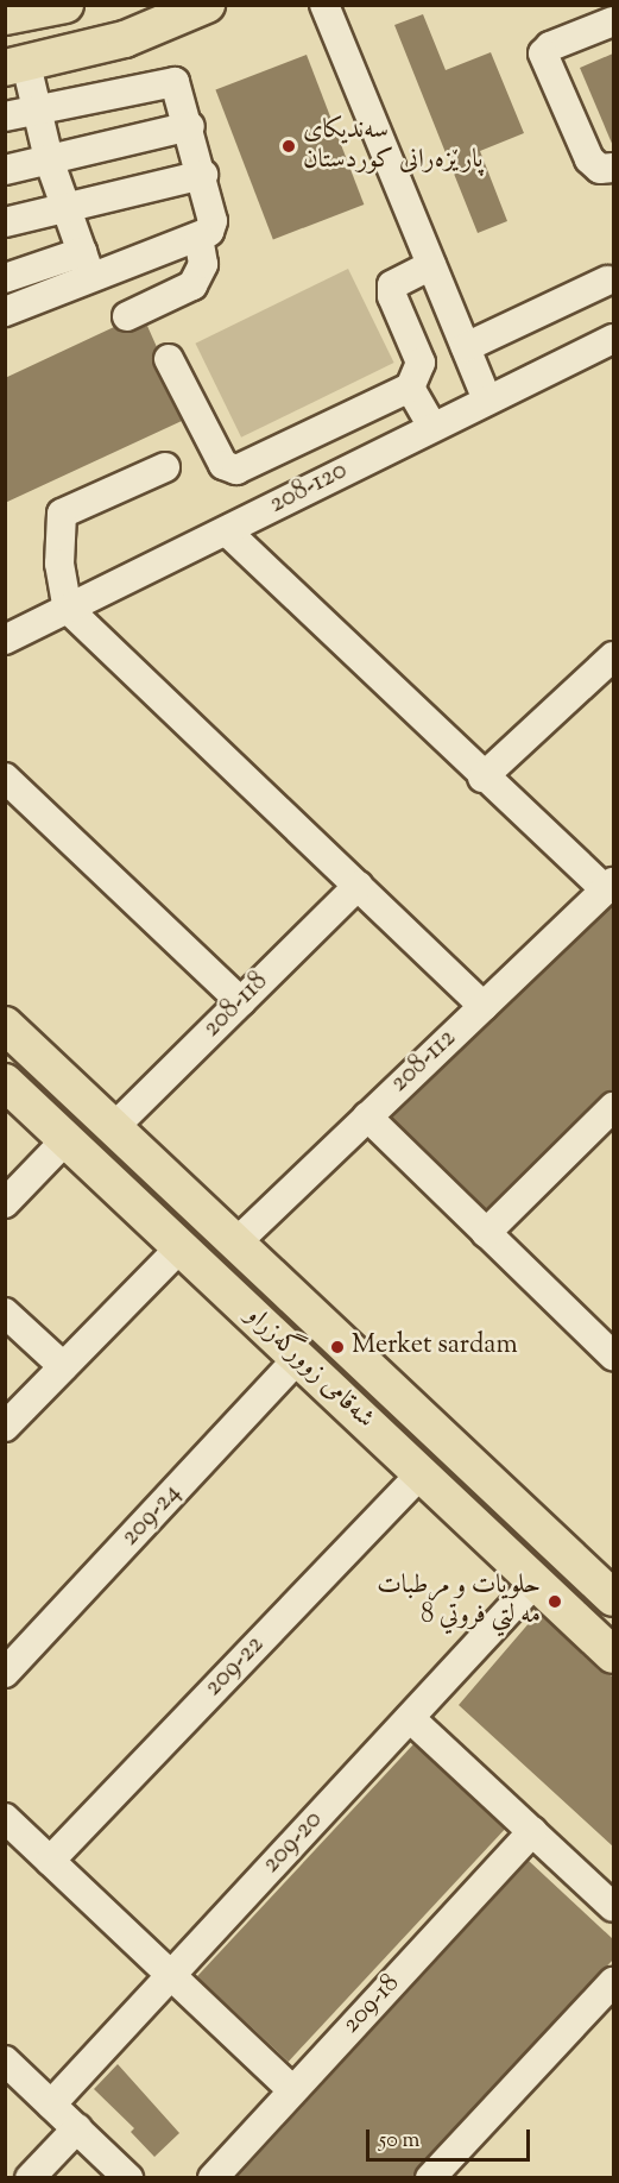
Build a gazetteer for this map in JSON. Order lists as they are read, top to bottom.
{
  "streets": {
    "main road": ["شەقامی زوورگەزراو"],
    "street": [
      "208-120",
      "208-118",
      "208-112",
      "209-24",
      "209-22",
      "209-20",
      "209-18"
    ]
  },
  "crossings": [
    ["208-118", "شەقامی زوورگەزراو"],
    ["208-112", "شەقامی زوورگەزراو"],
    ["شەقامی زوورگەزراو", "209-24"],
    ["شەقامی زوورگەزراو", "209-22"],
    ["شەقامی زوورگەزراو", "209-20"]
  ],
  "places": ["سەندیکای پارێزەرانی کوردستان", "Merket sardam", "حلويات و مرطبات مه لتي فروتي 8"],
  "scale_bar": "50 m"
}
